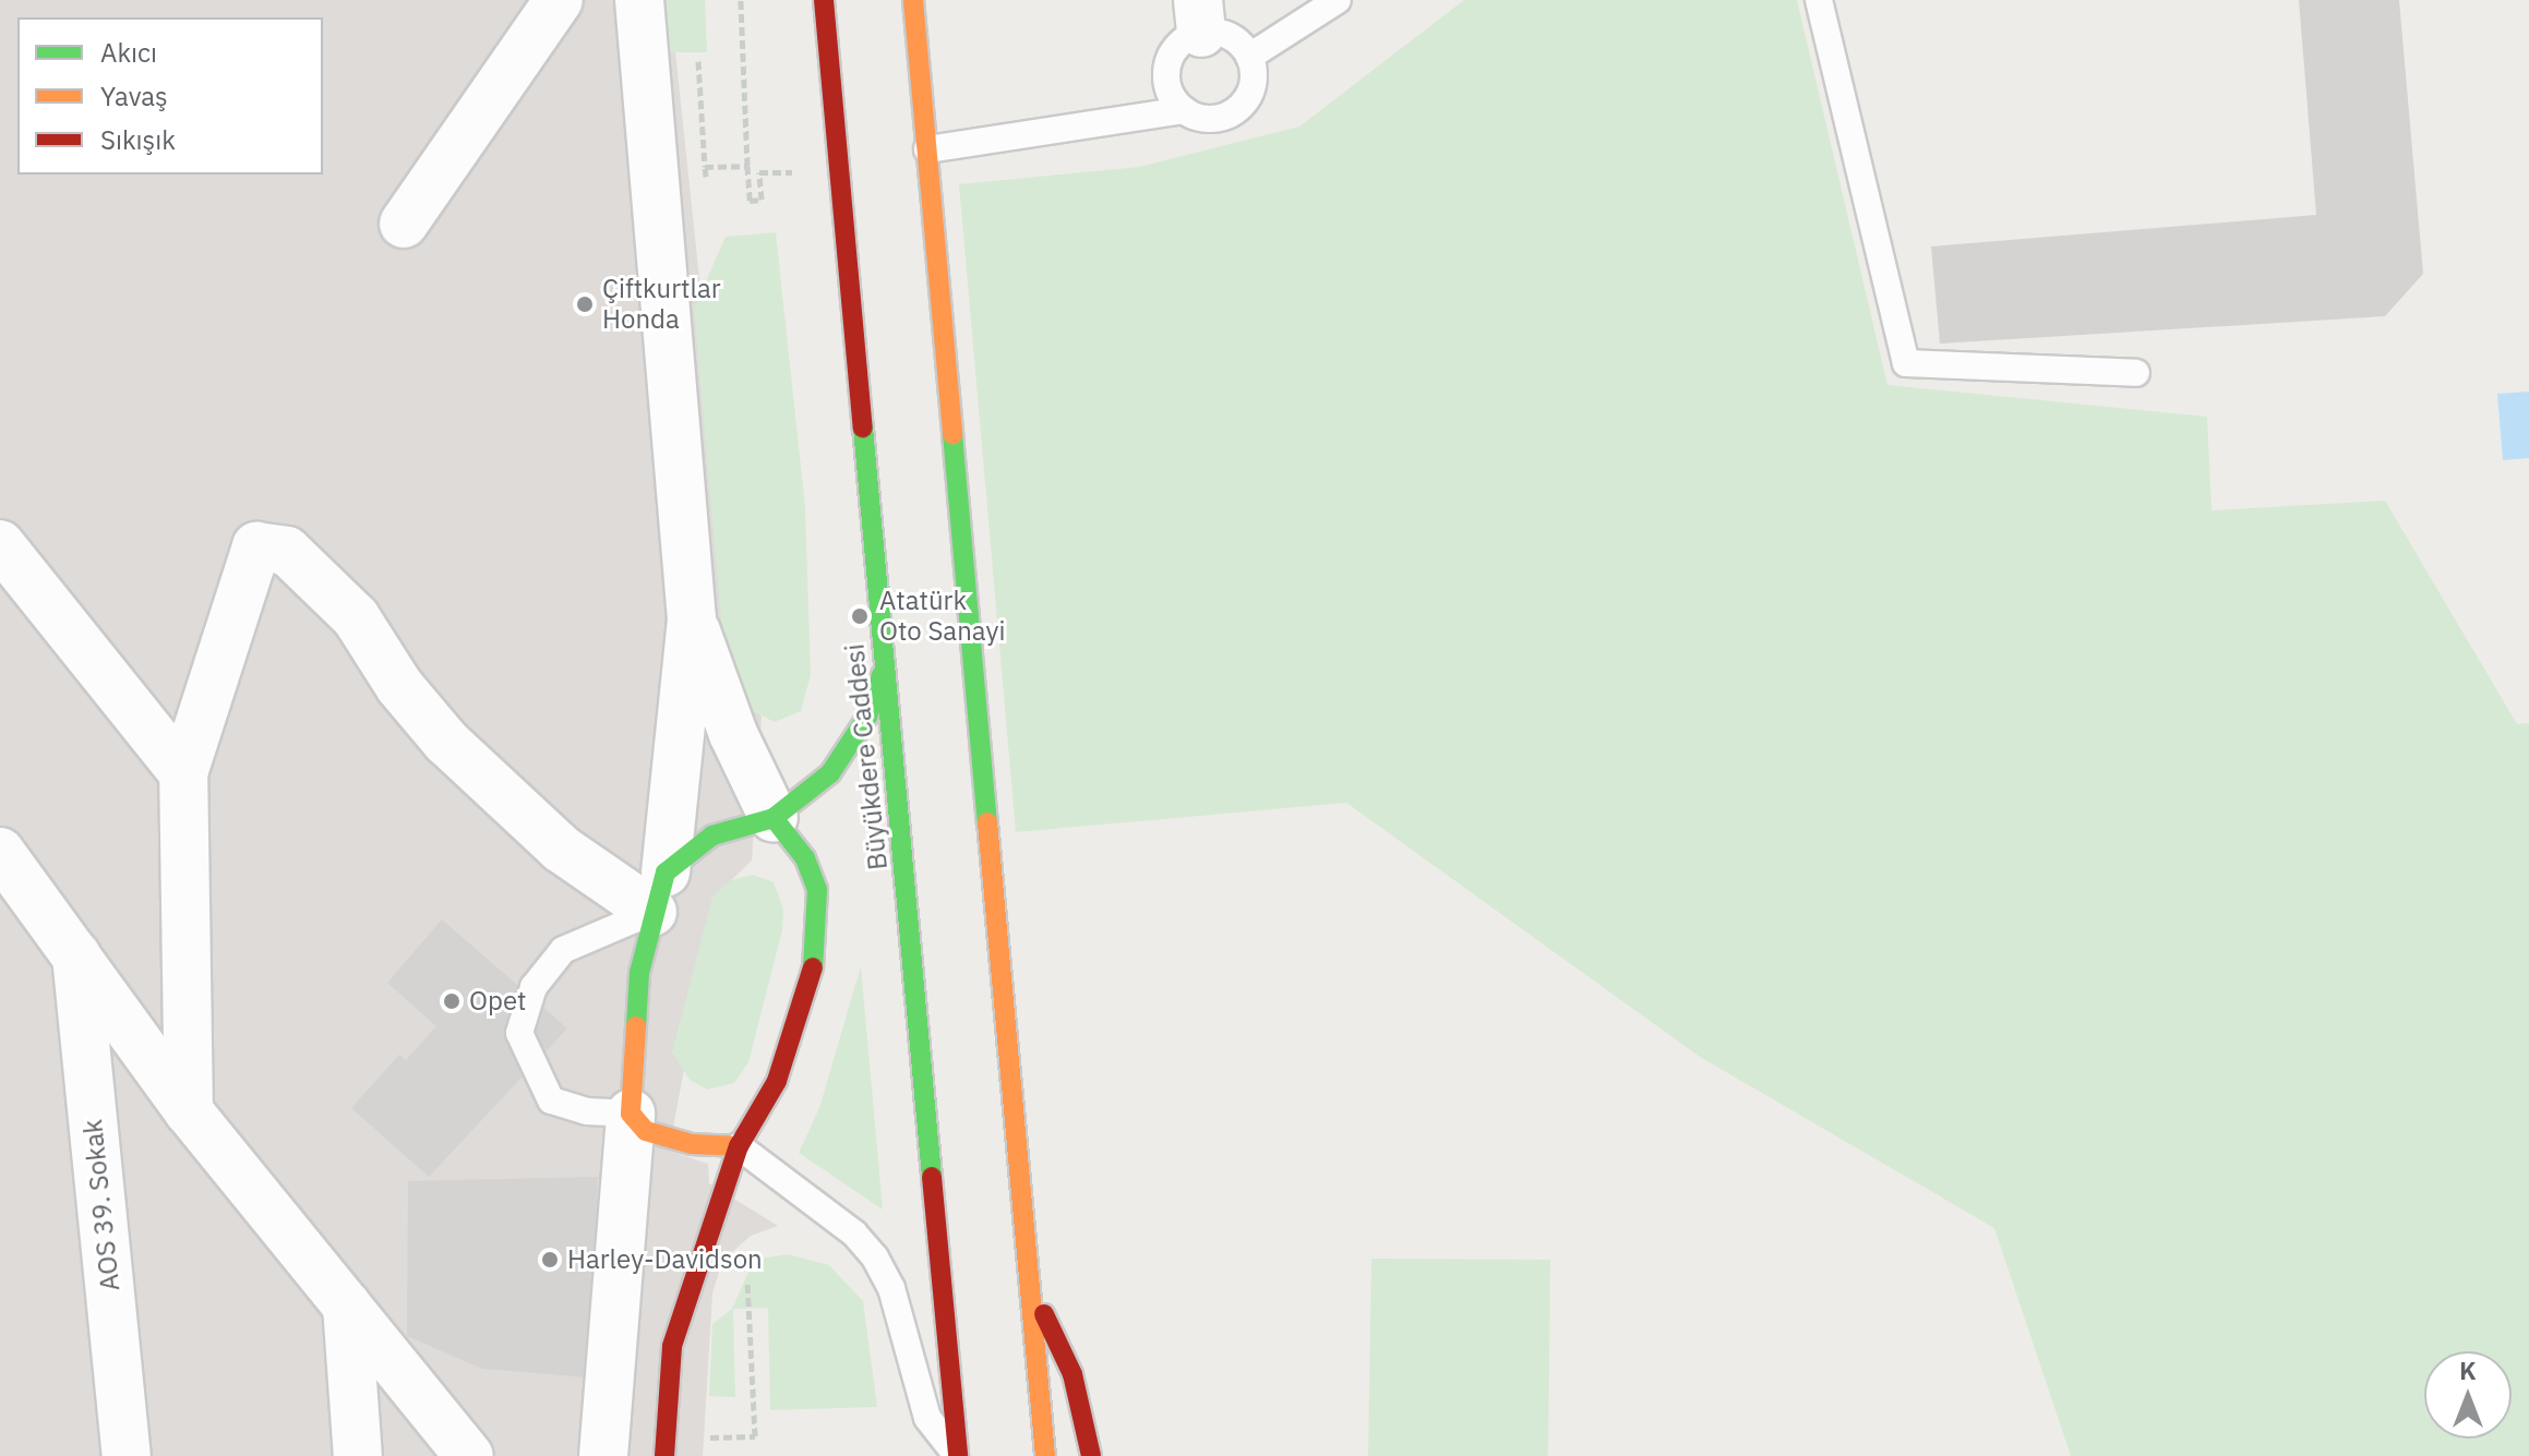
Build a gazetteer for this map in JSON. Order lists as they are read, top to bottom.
{
  "streets": {
    "main road": ["Büyükdere Caddesi"],
    "street": ["AOS 39. Sokak"]
  },
  "places": [
    "Çiftkurtlar Honda",
    "Atatürk Oto Sanayi",
    "Opet",
    "Harley-Davidson"
  ],
  "legend": ["Akıcı", "Yavaş", "Sıkışık"],
  "north": "top"
}
